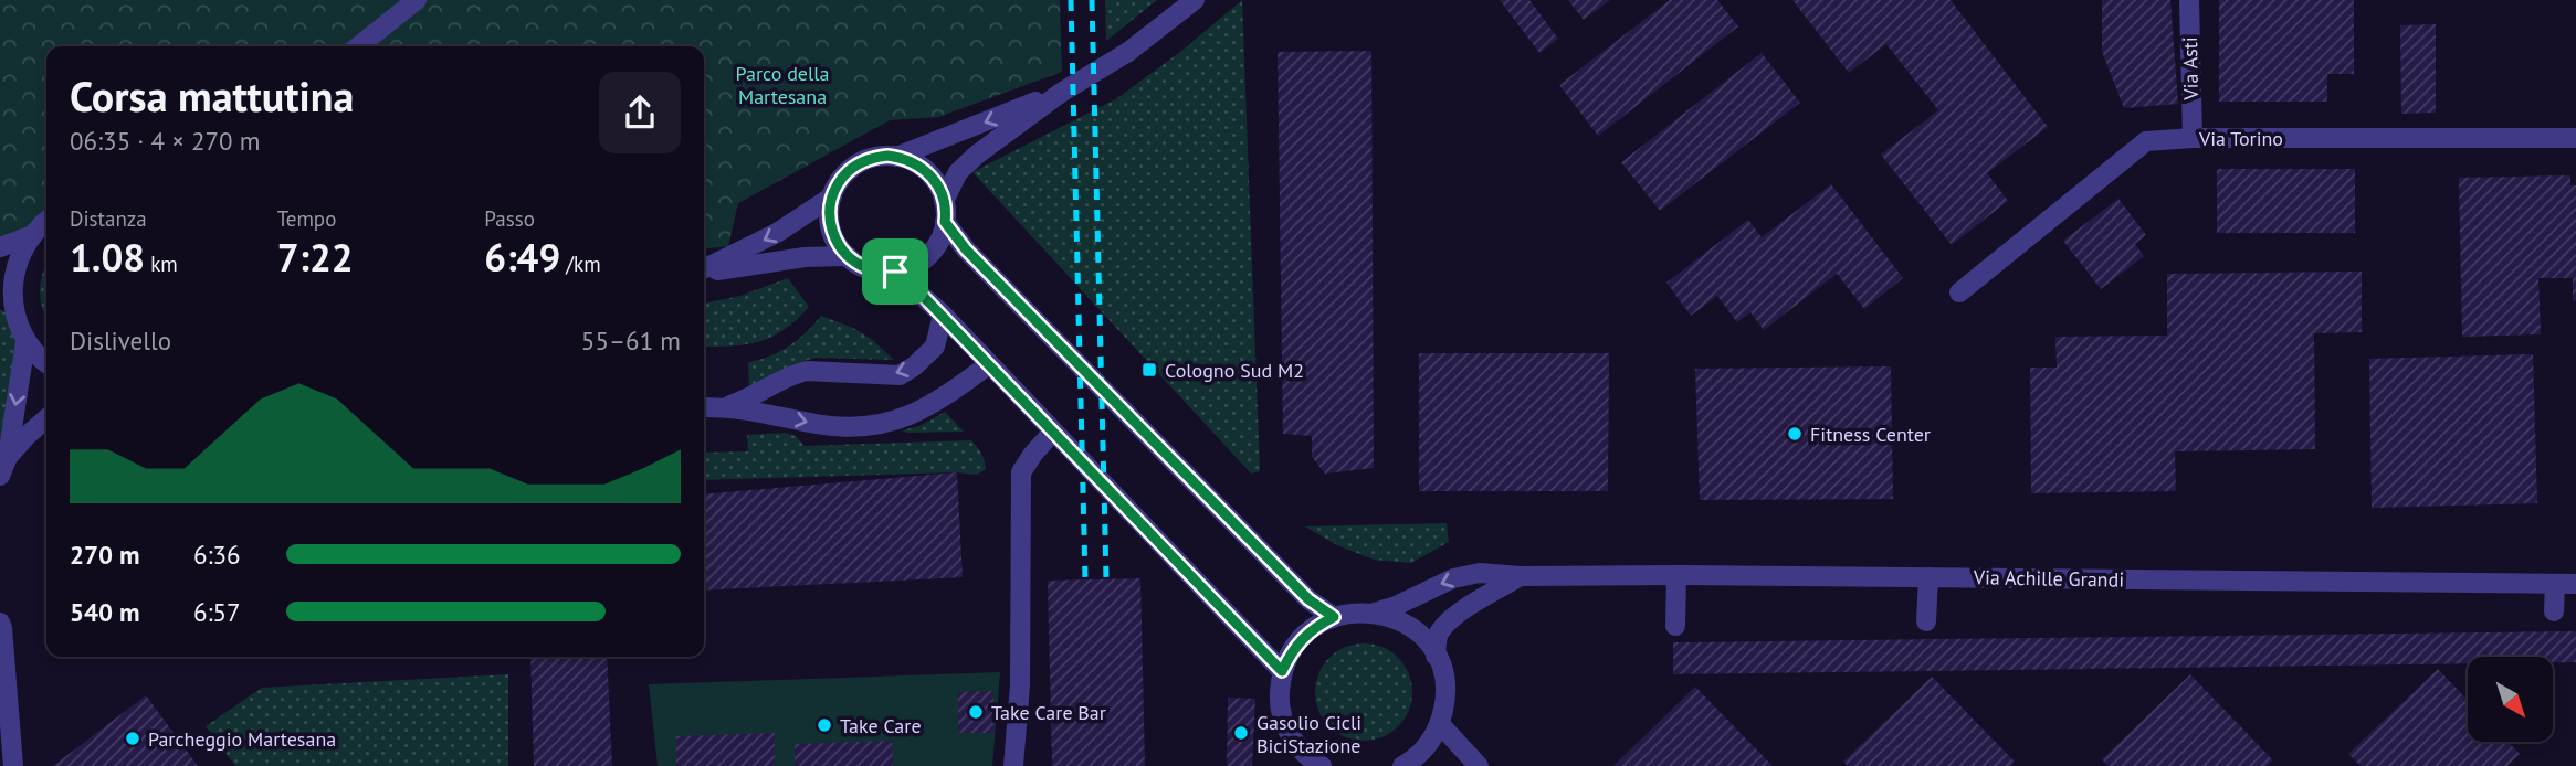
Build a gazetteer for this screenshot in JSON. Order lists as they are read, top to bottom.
{
  "streets": {
    "street": ["Via Asti", "Via Torino", "Via Achille Grandi"]
  },
  "crossings": [
    ["Via Asti", "Via Torino"]
  ],
  "parks": ["Parco della Martesana"],
  "places": {
    "transit": ["Cologno Sud M2"],
    "other": [
      "Fitness Center",
      "Take Care Bar",
      "Take Care",
      "Gasolio Cicli BiciStazione",
      "Parcheggio Martesana"
    ]
  },
  "north": "bottom right",
  "page": {
    "heading": ["Corsa mattutina", "06:35 · 4 × 270 m"],
    "stats": [
      ["Distanza", "1.08 km"],
      ["Tempo", "7:22"],
      ["Passo", "6:49 /km"]
    ],
    "chart": ["Dislivello", "55–61 m"],
    "list": [
      {
        "name": "270 m",
        "note": "6:36"
      },
      {
        "name": "540 m",
        "note": "6:57"
      }
    ]
  }
}
